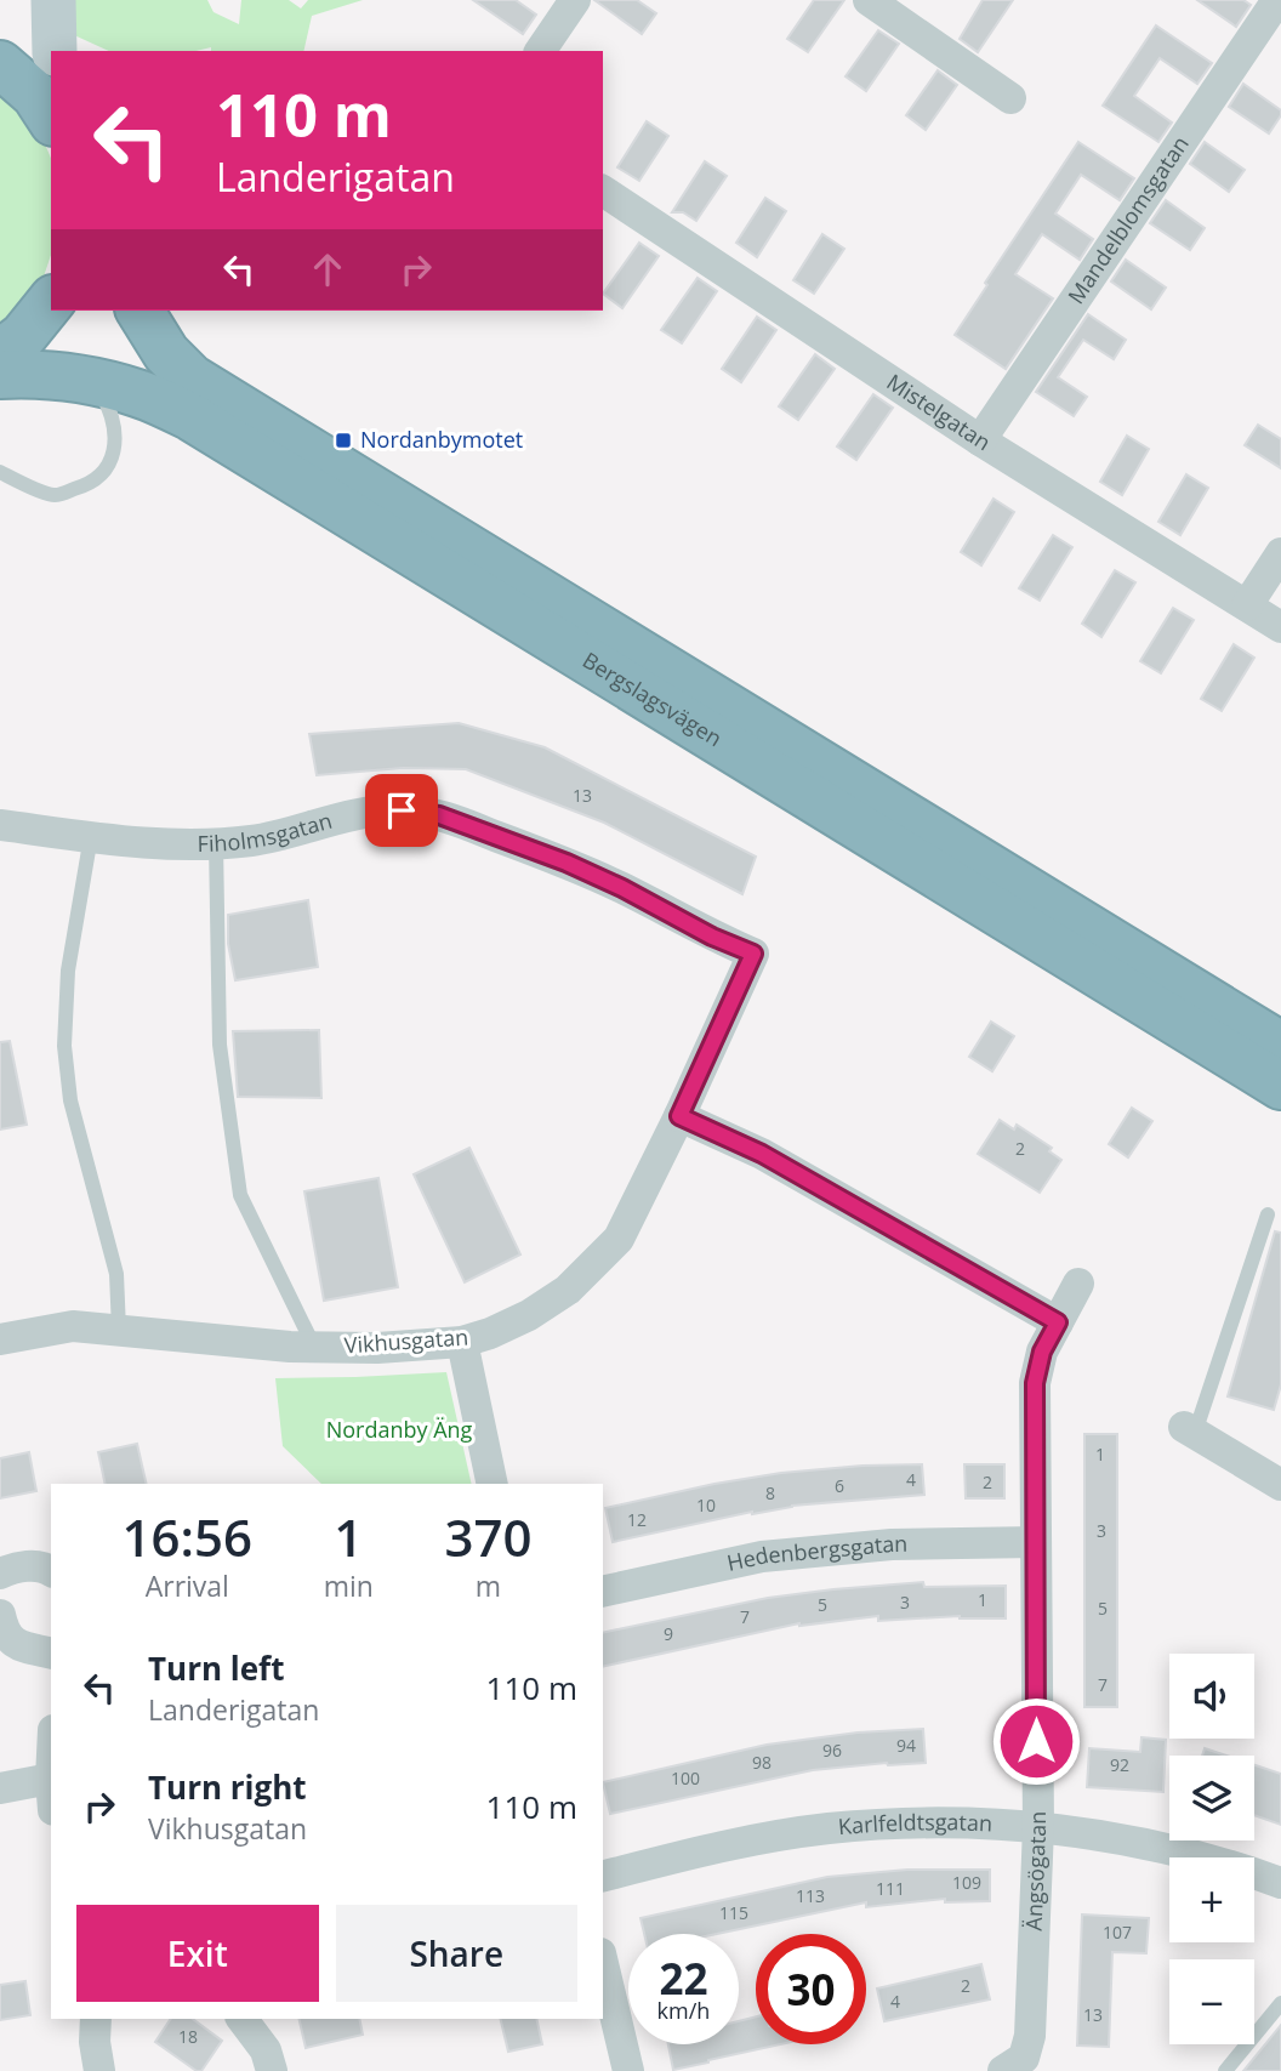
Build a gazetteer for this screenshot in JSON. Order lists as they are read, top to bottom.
{
  "streets": {
    "highway": ["Bergslagsvägen"],
    "street": [
      "Mandelblomsgatan",
      "Mistelgatan",
      "Fiholmsgatan",
      "Vikhusgatan",
      "Hedenbergsgatan",
      "Karlfeldtsgatan",
      "Ängsögatan"
    ]
  },
  "crossings": [
    ["Mandelblomsgatan", "Mistelgatan"],
    ["Fiholmsgatan", "Vikhusgatan"],
    ["Hedenbergsgatan", "Ängsögatan"],
    ["Karlfeldtsgatan", "Ängsögatan"]
  ],
  "parks": ["Nordanby Äng"],
  "places": {
    "transit": ["Nordanbymotet"]
  },
  "house_numbers": [
    "13",
    "2",
    "1",
    "4",
    "2",
    "6",
    "8",
    "10",
    "12",
    "3",
    "1",
    "3",
    "5",
    "5",
    "7",
    "9",
    "7",
    "94",
    "96",
    "98",
    "92",
    "100",
    "109",
    "111",
    "113",
    "115",
    "107",
    "2",
    "4",
    "13",
    "18"
  ],
  "page": {
    "turn": ["110 m", "Landerigatan"],
    "eta": [
      "16:56",
      "Arrival",
      "1",
      "min",
      "370",
      "m"
    ],
    "list": [
      {
        "name": "Turn left",
        "note": "Landerigatan",
        "value": "110 m"
      },
      {
        "name": "Turn right",
        "note": "Vikhusgatan",
        "value": "110 m"
      }
    ],
    "map_buttons": ["+", "−"],
    "buttons": ["Exit", "Share"],
    "speed": "22 km/h",
    "limit": "30"
  }
}
